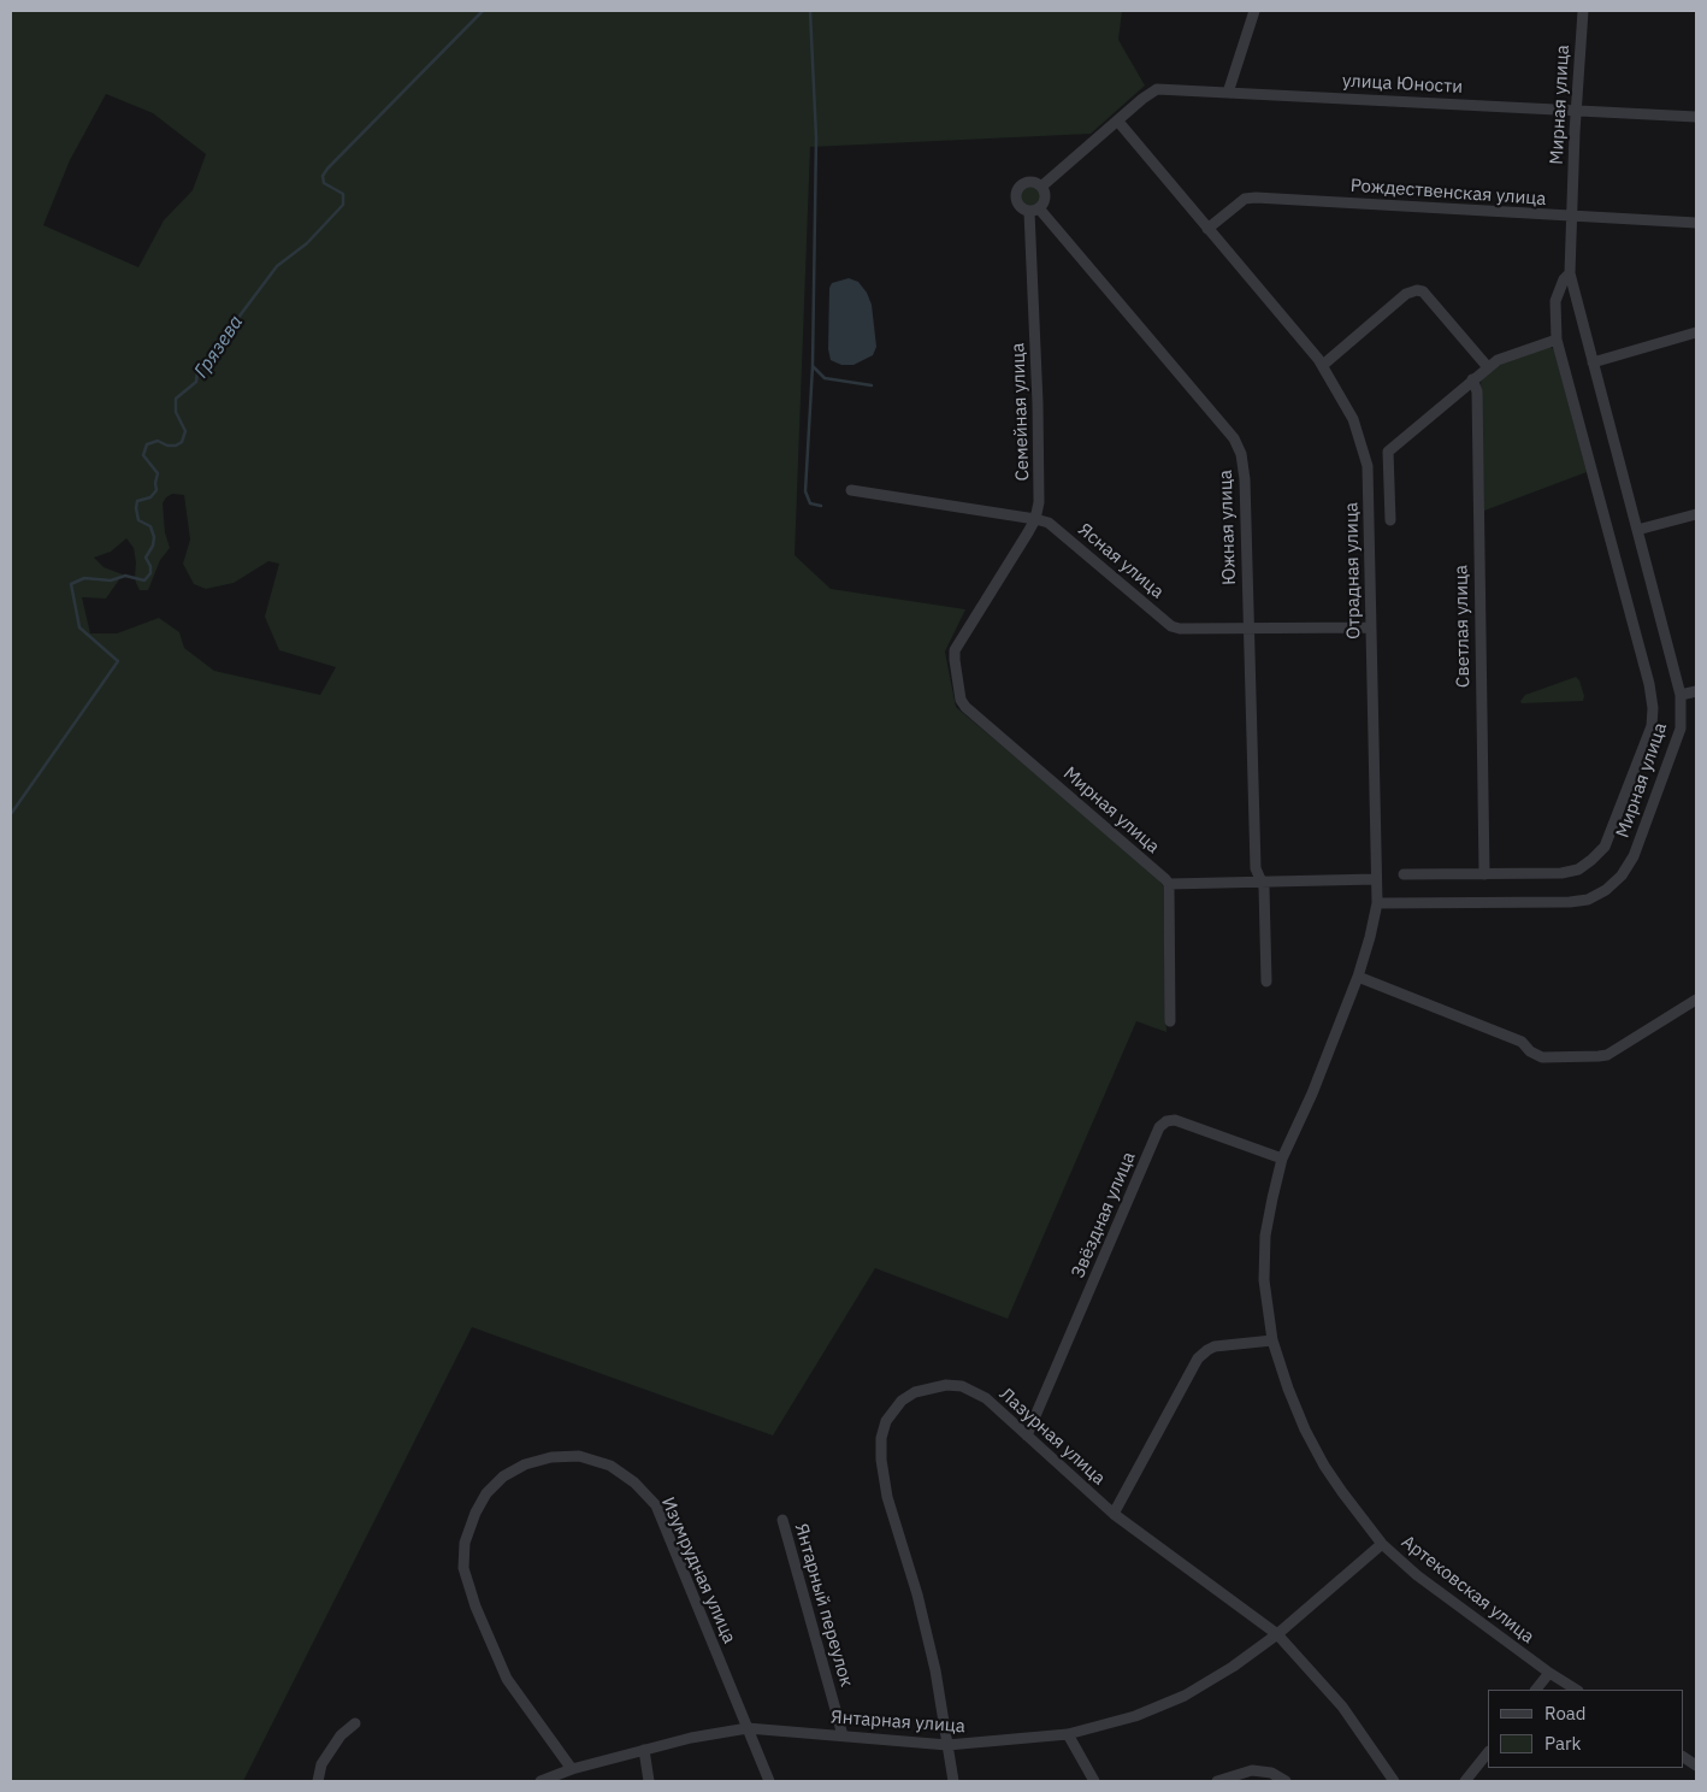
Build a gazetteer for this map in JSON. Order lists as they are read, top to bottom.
{
  "streets": {
    "street": [
      "улица Юности",
      "Мирная улица",
      "Рождественская улица",
      "Семейная улица",
      "Южная улица",
      "Ясная улица",
      "Отрадная улица",
      "Светлая улица",
      "Звёздная улица",
      "Лазурная улица",
      "Изумрудная улица",
      "Артековская улица",
      "Янтарный переулок",
      "Янтарная улица"
    ]
  },
  "crossings": [
    ["улица Юности", "Мирная улица"],
    ["улица Юности", "Семейная улица"],
    ["улица Юности", "Южная улица"],
    ["улица Юности", "Отрадная улица"],
    ["Мирная улица", "Рождественская улица"],
    ["Мирная улица", "Семейная улица"],
    ["Мирная улица", "Отрадная улица"],
    ["Мирная улица", "Светлая улица"],
    ["Рождественская улица", "Отрадная улица"],
    ["Семейная улица", "Южная улица"],
    ["Семейная улица", "Ясная улица"],
    ["Южная улица", "Ясная улица"],
    ["Ясная улица", "Отрадная улица"],
    ["Отрадная улица", "Артековская улица"],
    ["Звёздная улица", "Лазурная улица"],
    ["Звёздная улица", "Артековская улица"],
    ["Лазурная улица", "Янтарная улица"],
    ["Изумрудная улица", "Янтарная улица"],
    ["Артековская улица", "Янтарная улица"],
    ["Янтарный переулок", "Янтарная улица"]
  ],
  "water": ["Грязева"],
  "legend": ["Road", "Park"]
}
